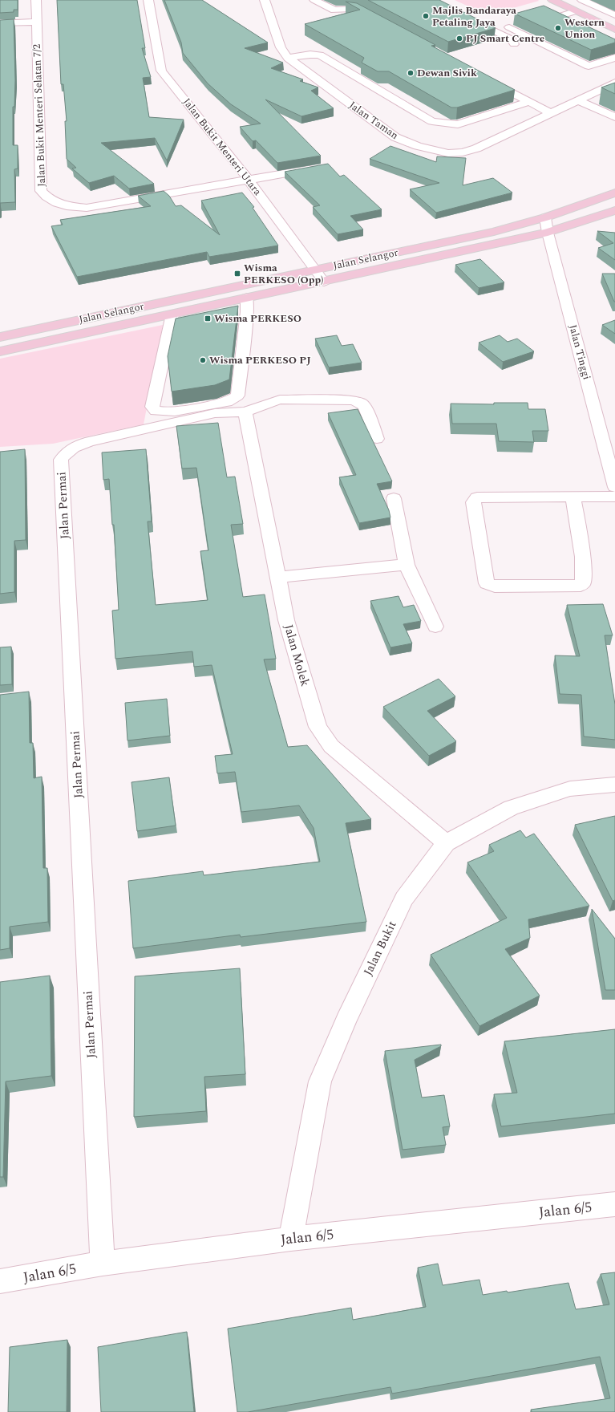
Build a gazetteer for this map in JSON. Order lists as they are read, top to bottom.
{
  "streets": {
    "main road": ["Jalan Selangor"],
    "street": [
      "Jalan Bukit Menteri Selatan 7/2",
      "Jalan Taman",
      "Jalan Bukit Menteri Utara",
      "Jalan Tinggi",
      "Jalan Permai",
      "Jalan Molek",
      "Jalan Bukit",
      "Jalan 6/5"
    ]
  },
  "crossings": [
    ["Jalan Bukit Menteri Selatan 7/2", "Jalan Bukit Menteri Utara"],
    ["Jalan Bukit Menteri Utara", "Jalan Selangor"],
    ["Jalan Selangor", "Jalan Tinggi"],
    ["Jalan Permai", "Jalan Molek"],
    ["Jalan Permai", "Jalan 6/5"],
    ["Jalan Molek", "Jalan Bukit"],
    ["Jalan Bukit", "Jalan 6/5"]
  ],
  "places": {
    "other": [
      "Majlis Bandaraya Petaling Jaya",
      "Western Union",
      "PJ Smart Centre",
      "Dewan Sivik",
      "Wisma PERKESO PJ"
    ],
    "transit": ["Wisma PERKESO (Opp)", "Wisma PERKESO"]
  }
}
